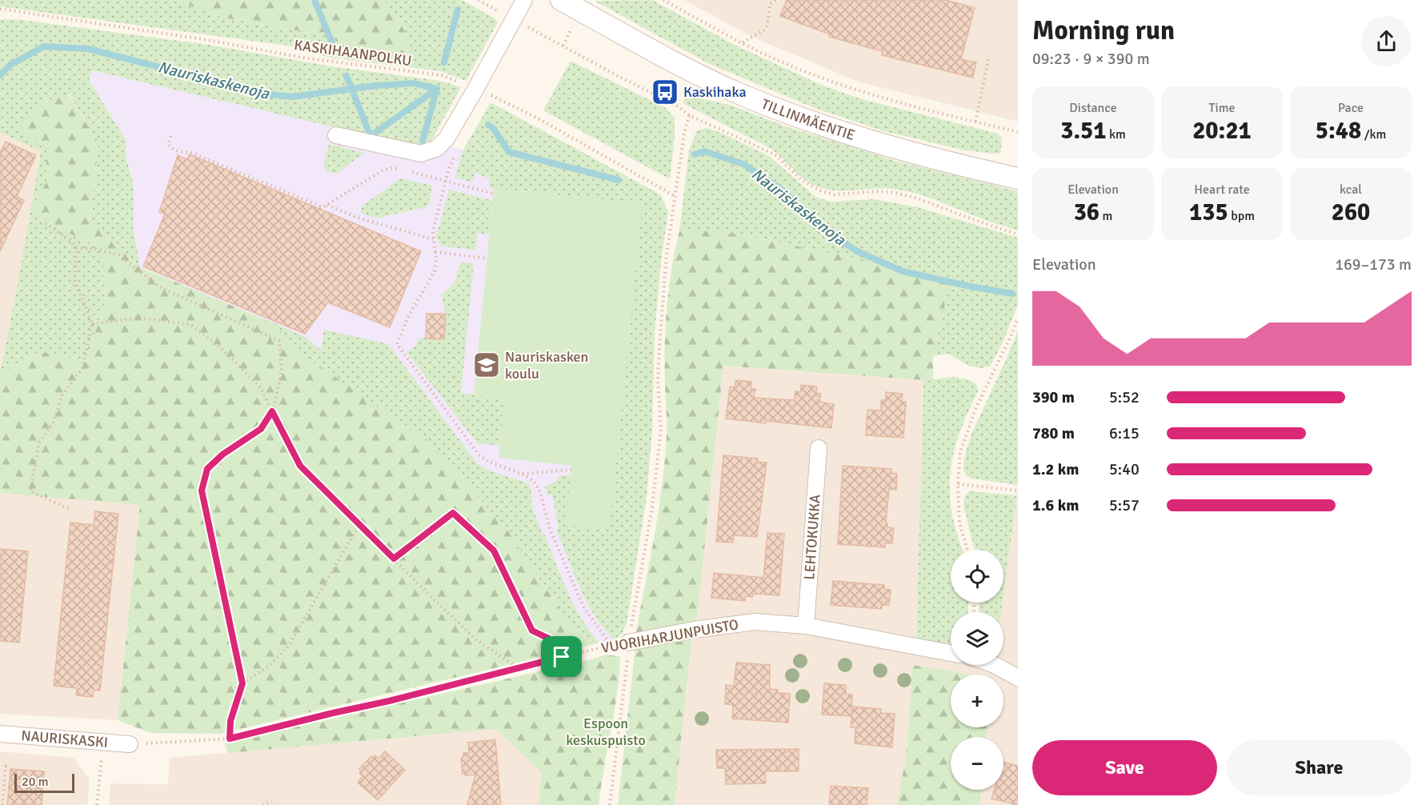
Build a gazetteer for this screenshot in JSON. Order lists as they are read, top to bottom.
{
  "streets": {
    "street": [
      "TILLINMÄENTIE",
      "LEHTOKUKKA",
      "VUORIHARJUNPUISTO",
      "NAURISKASKI"
    ],
    "path": ["KASKIHAANPOLKU"]
  },
  "crossings": [
    ["LEHTOKUKKA", "VUORIHARJUNPUISTO"],
    ["VUORIHARJUNPUISTO", "NAURISKASKI"]
  ],
  "water": ["Nauriskaskenoja"],
  "parks": ["Espoon keskuspuisto"],
  "places": {
    "bus stop": ["Kaskihaka"],
    "school or university": ["Nauriskasken koulu"]
  },
  "scale_bar": "20 m",
  "page": {
    "heading": ["Morning run", "09:23 · 9 × 390 m"],
    "stats": [
      ["Distance", "3.51 km"],
      ["Time", "20:21"],
      ["Pace", "5:48 /km"],
      ["Elevation", "36 m"],
      ["Heart rate", "135 bpm"],
      ["kcal", "260"]
    ],
    "chart": ["Elevation", "169–173 m"],
    "list": [
      {
        "name": "390 m",
        "note": "5:52"
      },
      {
        "name": "780 m",
        "note": "6:15"
      },
      {
        "name": "1.2 km",
        "note": "5:40"
      },
      {
        "name": "1.6 km",
        "note": "5:57"
      }
    ],
    "map_buttons": ["+", "−"],
    "buttons": ["Save", "Share"],
    "scale": "20 m"
  }
}
